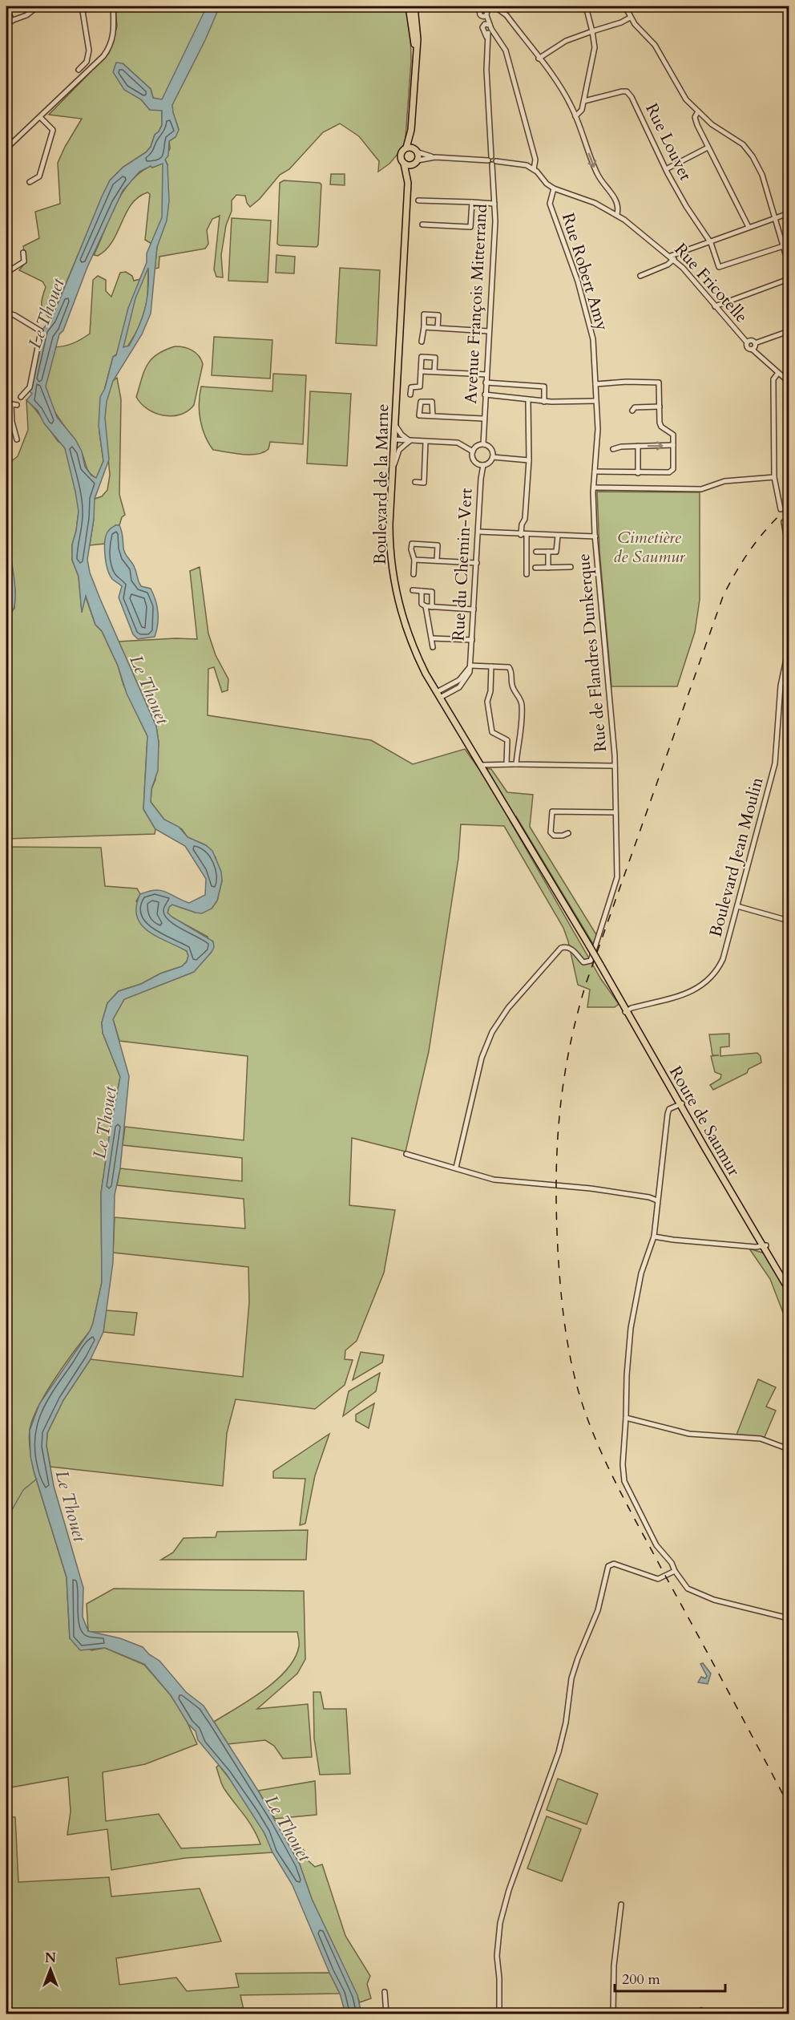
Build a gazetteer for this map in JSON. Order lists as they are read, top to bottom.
{
  "streets": {
    "main road": ["Boulevard de la Marne", "Route de Saumur"],
    "street": [
      "Rue Louvet",
      "Rue Robert Amy",
      "Rue Fricotelle",
      "Avenue François Mitterrand",
      "Rue du Chemin-Vert",
      "Rue de Flandres Dunkerque",
      "Boulevard Jean Moulin"
    ]
  },
  "crossings": [
    ["Rue Robert Amy", "Rue Fricotelle"],
    ["Rue Robert Amy", "Rue de Flandres Dunkerque"],
    ["Avenue François Mitterrand", "Rue du Chemin-Vert"],
    ["Boulevard de la Marne", "Rue du Chemin-Vert"],
    ["Boulevard de la Marne", "Route de Saumur"],
    ["Boulevard Jean Moulin", "Route de Saumur"]
  ],
  "water": ["Le Thouet"],
  "parks": ["Cimetière de Saumur"],
  "scale_bar": "200 m",
  "north": "top"
}
